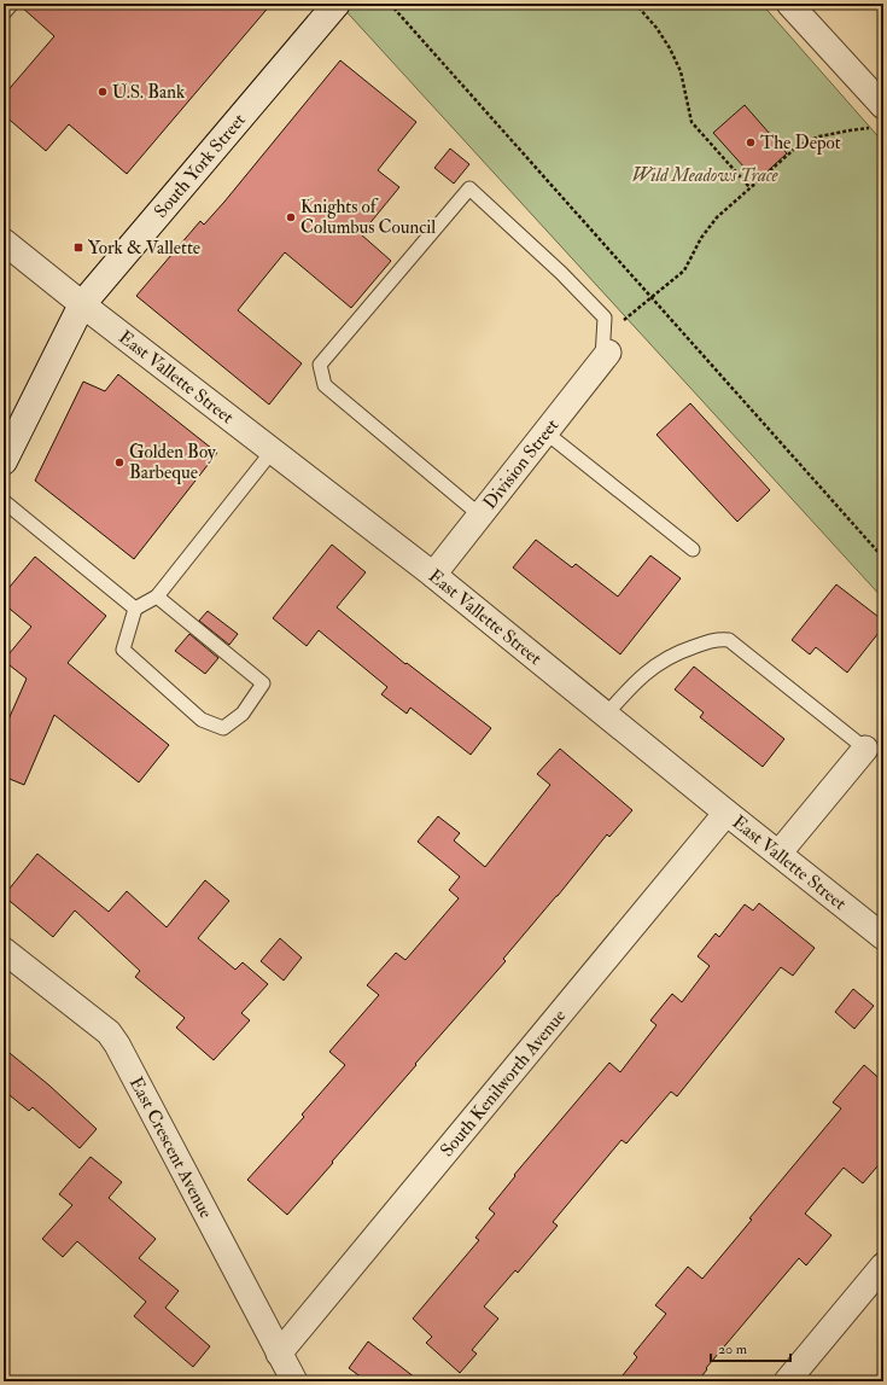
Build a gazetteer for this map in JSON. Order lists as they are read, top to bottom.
{
  "streets": {
    "main road": ["South York Street"],
    "street": [
      "East Vallette Street",
      "Division Street",
      "South Kenilworth Avenue",
      "East Crescent Avenue"
    ]
  },
  "crossings": [
    ["South York Street", "East Vallette Street"],
    ["East Vallette Street", "Division Street"],
    ["East Vallette Street", "South Kenilworth Avenue"],
    ["South Kenilworth Avenue", "East Crescent Avenue"]
  ],
  "parks": ["Wild Meadows Trace"],
  "places": {
    "other": [
      "U.S. Bank",
      "The Depot",
      "Knights of Columbus Council",
      "Golden Boy Barbeque"
    ],
    "transit": ["York & Vallette"]
  },
  "scale_bar": "20 m"
}
